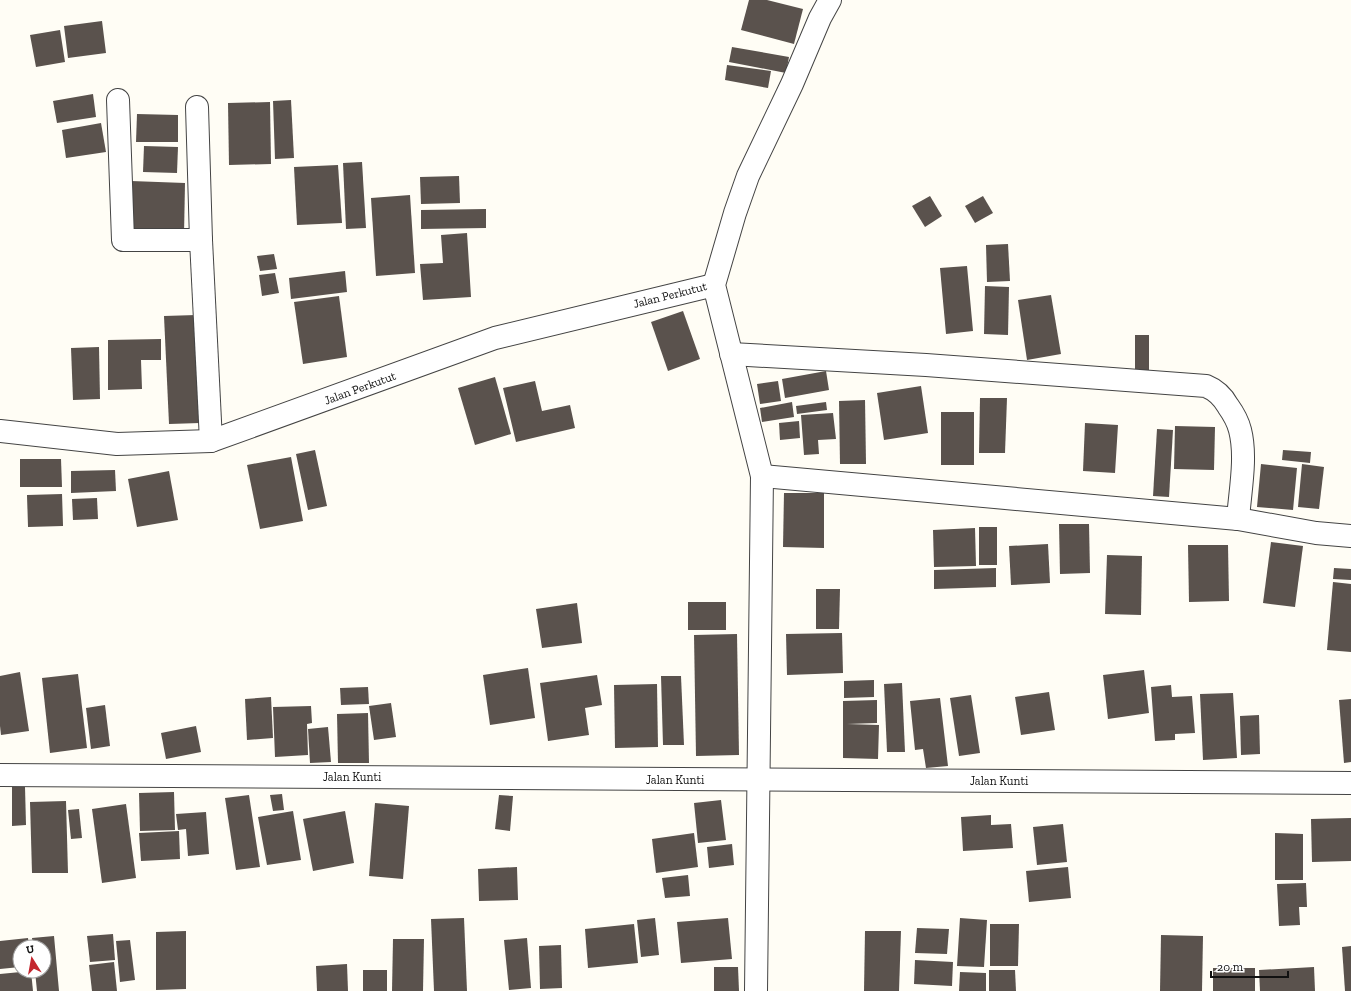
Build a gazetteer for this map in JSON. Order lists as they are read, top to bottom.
{
  "streets": {
    "street": ["Jalan Perkutut", "Jalan Kunti"]
  },
  "scale_bar": "20 m",
  "north": "top"
}
